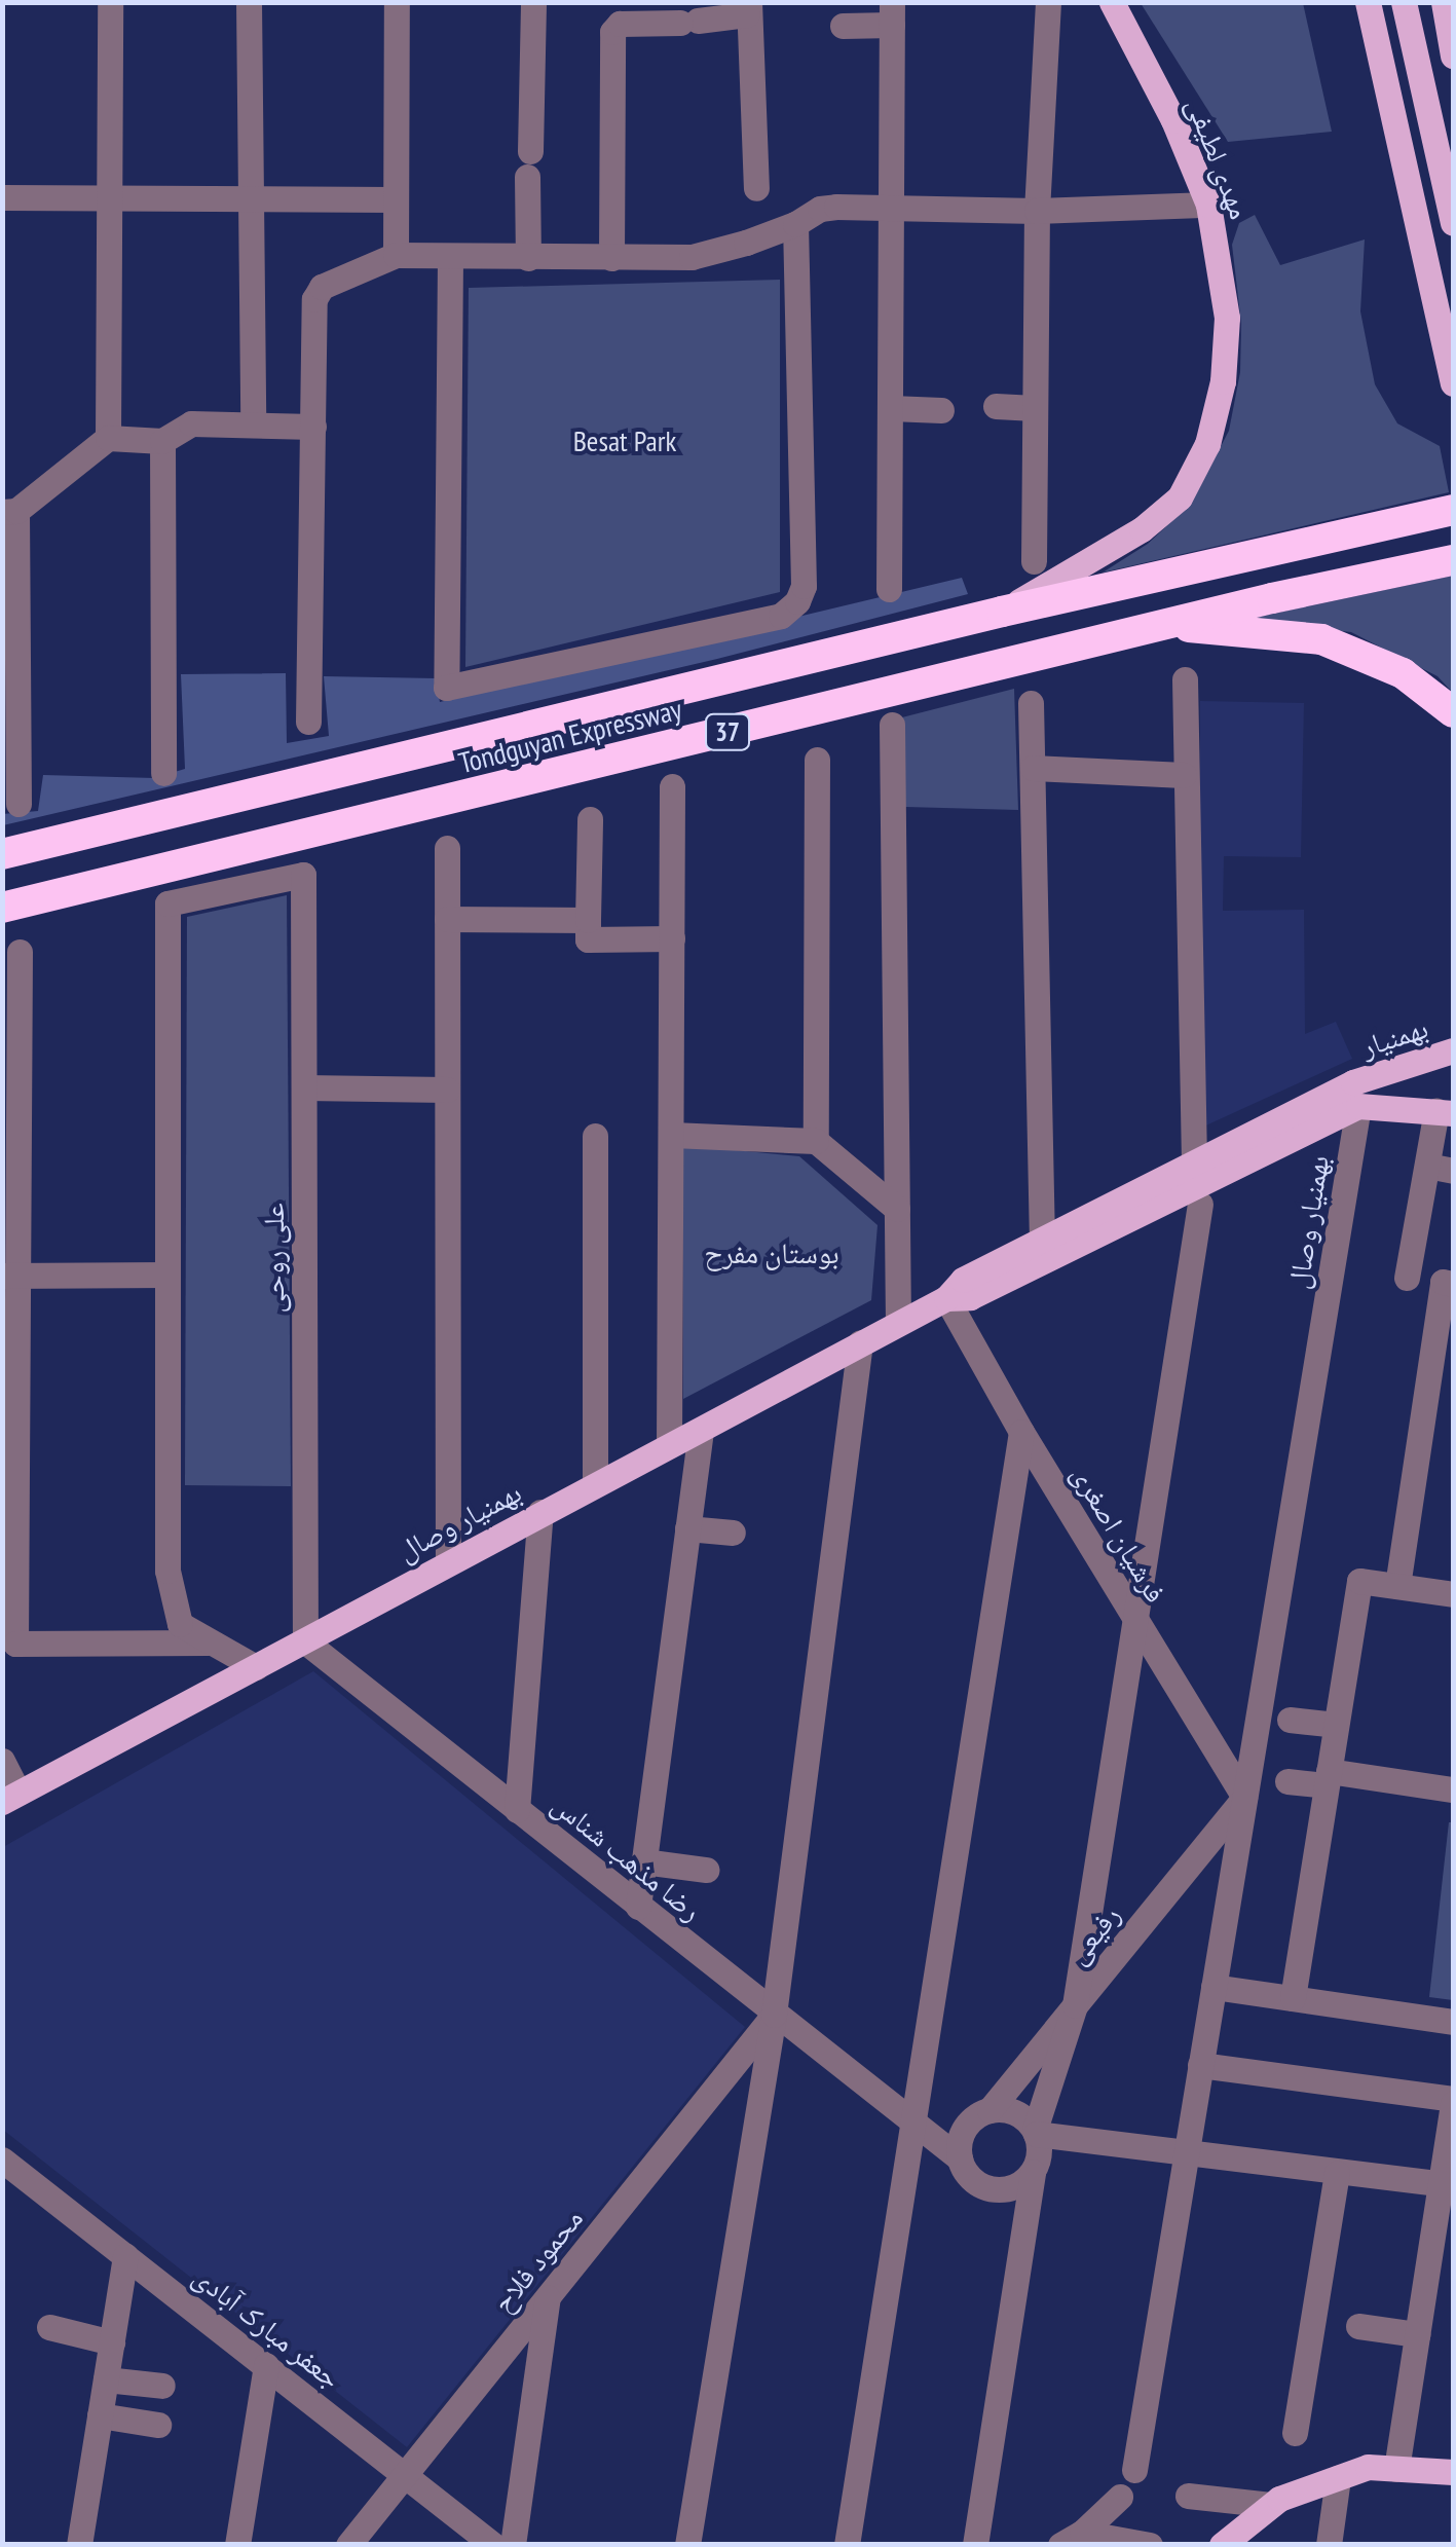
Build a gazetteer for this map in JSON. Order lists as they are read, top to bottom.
{
  "streets": {
    "highway": ["37", "Tondguyan Expressway"],
    "main road": ["مهدی لطیفی", "بهمنیار", "بهمنیار وصال"],
    "street": [
      "علی روحی",
      "فرشیان اصغری",
      "رضا مذهب شناس",
      "رفیعی",
      "محمود فلاح",
      "جعفر مبارک آبادی"
    ]
  },
  "crossings": [
    ["مهدی لطیفی", "Tondguyan Expressway"],
    ["بهمنیار", "بهمنیار وصال"],
    ["بهمنیار وصال", "علی روحی"],
    ["بهمنیار وصال", "فرشیان اصغری"],
    ["بهمنیار وصال", "رضا مذهب شناس"],
    ["بهمنیار وصال", "رفیعی"],
    ["علی روحی", "رضا مذهب شناس"],
    ["فرشیان اصغری", "رفیعی"],
    ["رضا مذهب شناس", "رفیعی"],
    ["رضا مذهب شناس", "محمود فلاح"],
    ["محمود فلاح", "جعفر مبارک آبادی"]
  ],
  "parks": ["Besat Park", "بوستان مفرح"]
}
